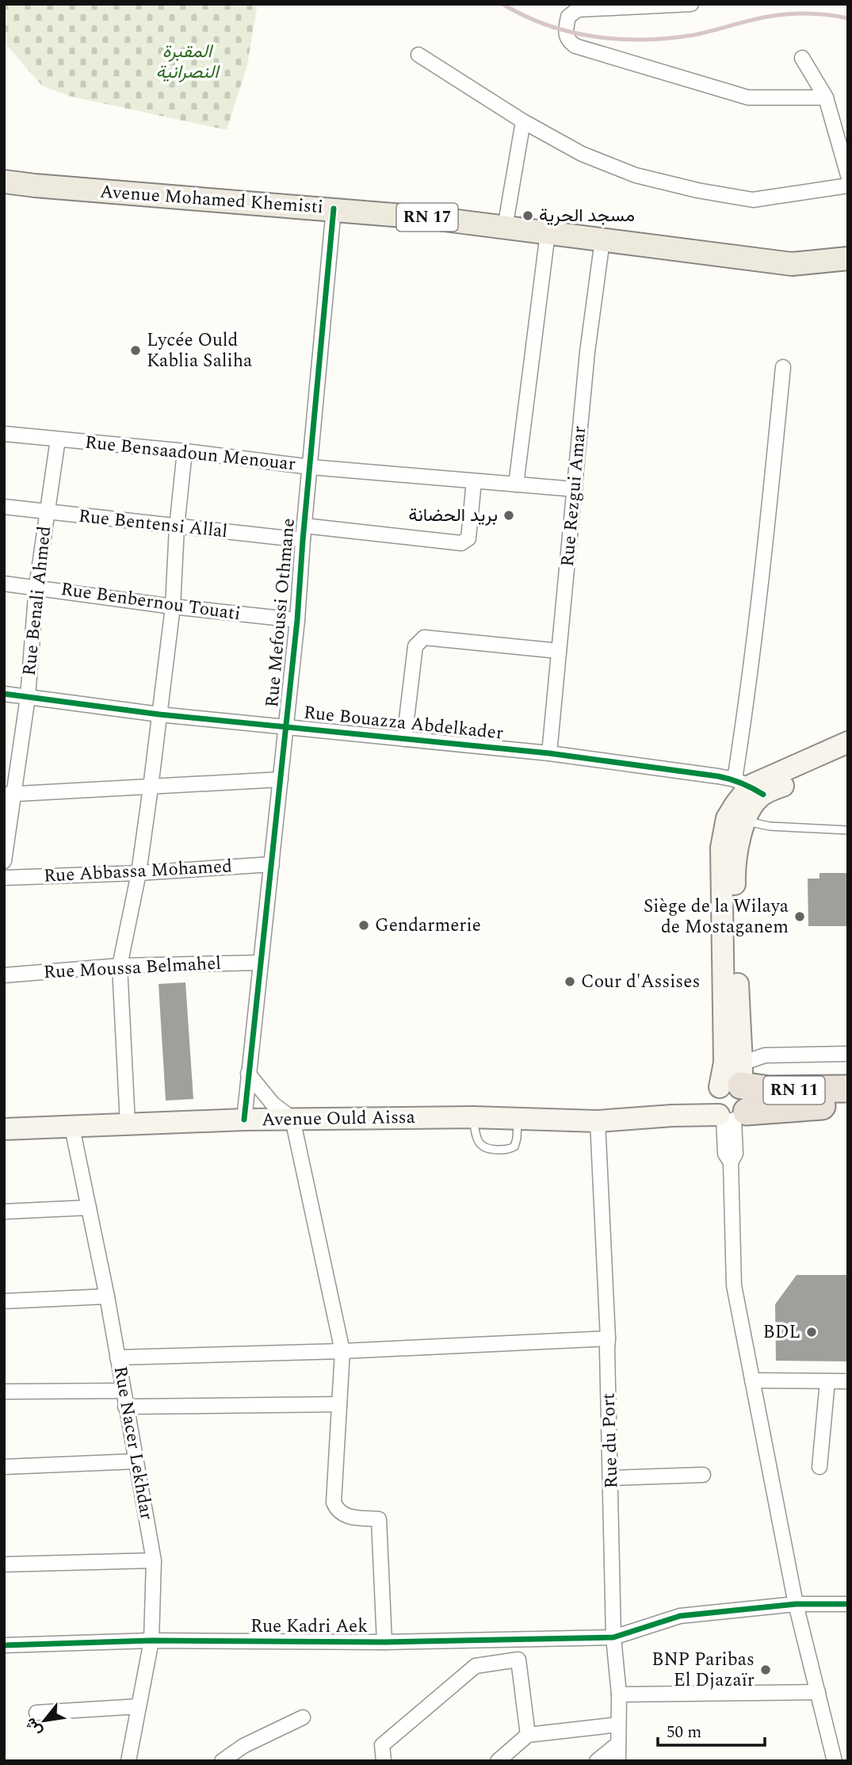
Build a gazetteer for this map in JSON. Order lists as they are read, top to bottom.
{
  "streets": {
    "highway": ["RN 11"],
    "main road": ["Avenue Mohamed Khemisti", "RN 17", "Avenue Ould Aissa"],
    "street": [
      "Rue Bensaadoun Menouar",
      "Rue Rezgui Amar",
      "Rue Bentensi Allal",
      "Rue Benali Ahmed",
      "Rue Benbernou Touati",
      "Rue Mefoussi Othmane",
      "Rue Bouazza Abdelkader",
      "Rue Abbassa Mohamed",
      "Rue Moussa Belmahel",
      "Rue du Port",
      "Rue Nacer Lekhdar",
      "Rue Kadri Aek"
    ]
  },
  "crossings": [
    ["Avenue Mohamed Khemisti", "Rue Rezgui Amar"],
    ["Avenue Mohamed Khemisti", "Rue Mefoussi Othmane"],
    ["Rue Bensaadoun Menouar", "Rue Rezgui Amar"],
    ["Rue Bensaadoun Menouar", "Rue Bentensi Allal"],
    ["Rue Bensaadoun Menouar", "Rue Benali Ahmed"],
    ["Rue Bensaadoun Menouar", "Rue Mefoussi Othmane"],
    ["Rue Rezgui Amar", "Rue Bouazza Abdelkader"],
    ["Rue Bentensi Allal", "Rue Benali Ahmed"],
    ["Rue Bentensi Allal", "Rue Mefoussi Othmane"],
    ["Rue Benali Ahmed", "Rue Benbernou Touati"],
    ["Rue Benali Ahmed", "Rue Bouazza Abdelkader"],
    ["Rue Benbernou Touati", "Rue Mefoussi Othmane"],
    ["Rue Mefoussi Othmane", "Rue Bouazza Abdelkader"],
    ["Rue Mefoussi Othmane", "Rue Abbassa Mohamed"],
    ["Rue Mefoussi Othmane", "Rue Moussa Belmahel"],
    ["Rue Mefoussi Othmane", "Avenue Ould Aissa"],
    ["RN 11", "Avenue Ould Aissa"],
    ["Avenue Ould Aissa", "Rue du Port"],
    ["Avenue Ould Aissa", "Rue Nacer Lekhdar"],
    ["Rue du Port", "Rue Kadri Aek"],
    ["Rue Nacer Lekhdar", "Rue Kadri Aek"]
  ],
  "parks": ["المقبرة النصرانية"],
  "places": [
    "مسجد الحرية",
    "Lycée Ould Kablia Saliha",
    "بريد الحضانة",
    "Siège de la Wilaya de Mostaganem",
    "Gendarmerie",
    "Cour d'Assises",
    "BDL",
    "BNP Paribas El Djazaïr"
  ],
  "scale_bar": "50 m",
  "north": "bottom left"
}
